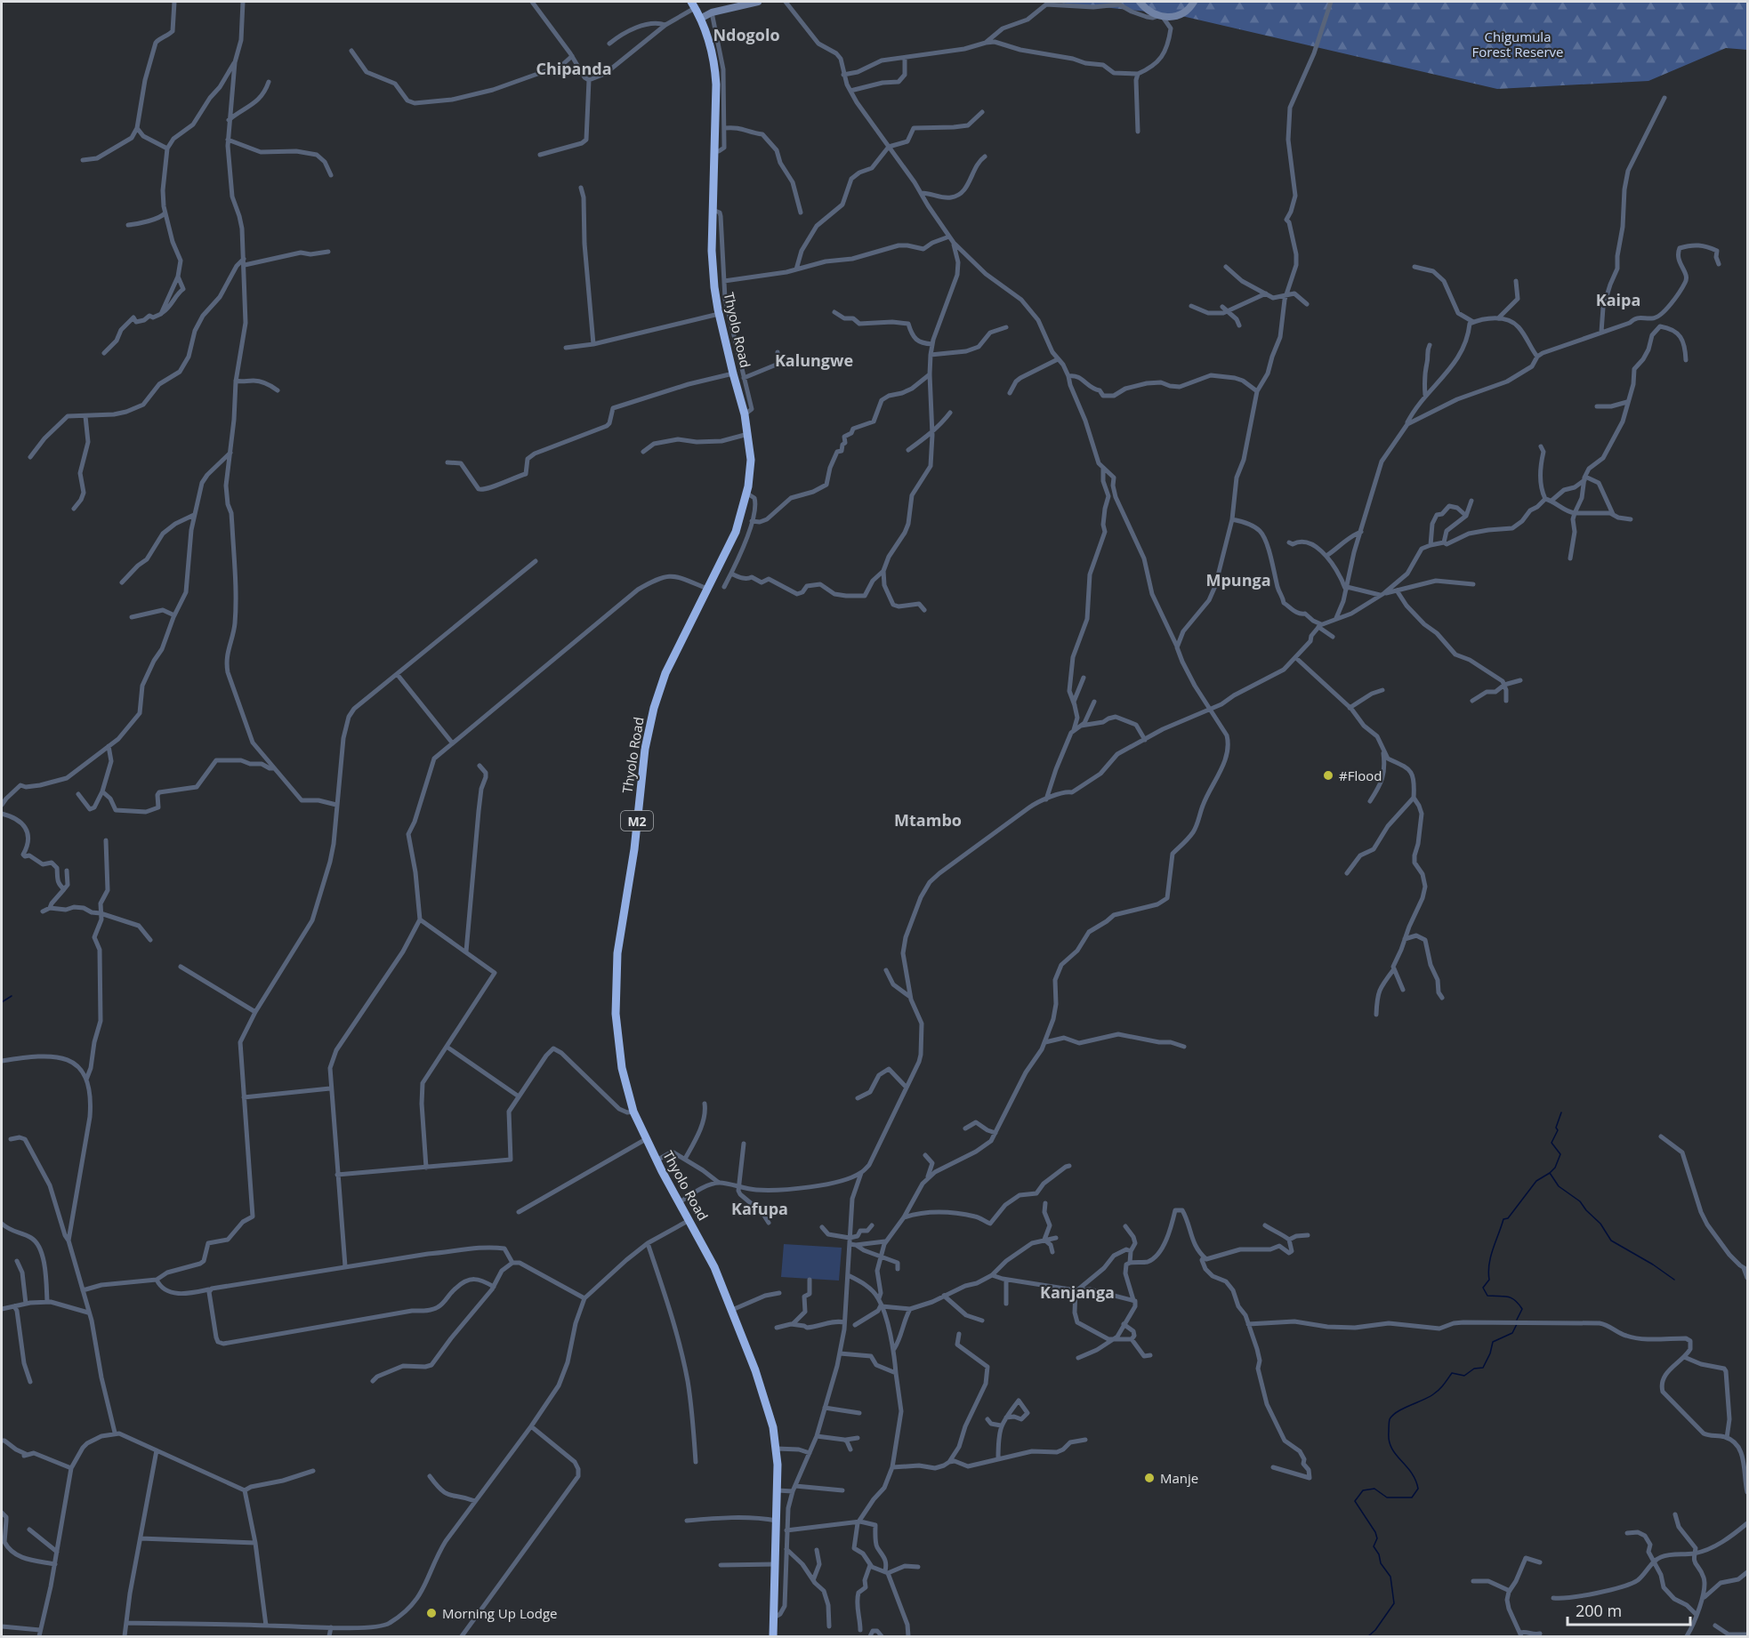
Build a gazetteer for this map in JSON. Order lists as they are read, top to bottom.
{
  "streets": {
    "highway": ["Thyolo Road", "M2"]
  },
  "districts": [
    "Ndogolo",
    "Chipanda",
    "Kaipa",
    "Kalungwe",
    "Mpunga",
    "Mtambo",
    "Kafupa",
    "Kanjanga"
  ],
  "parks": ["Chigumula Forest Reserve"],
  "places": ["#Flood", "Manje", "Morning Up Lodge"],
  "scale_bar": "200 m"
}
